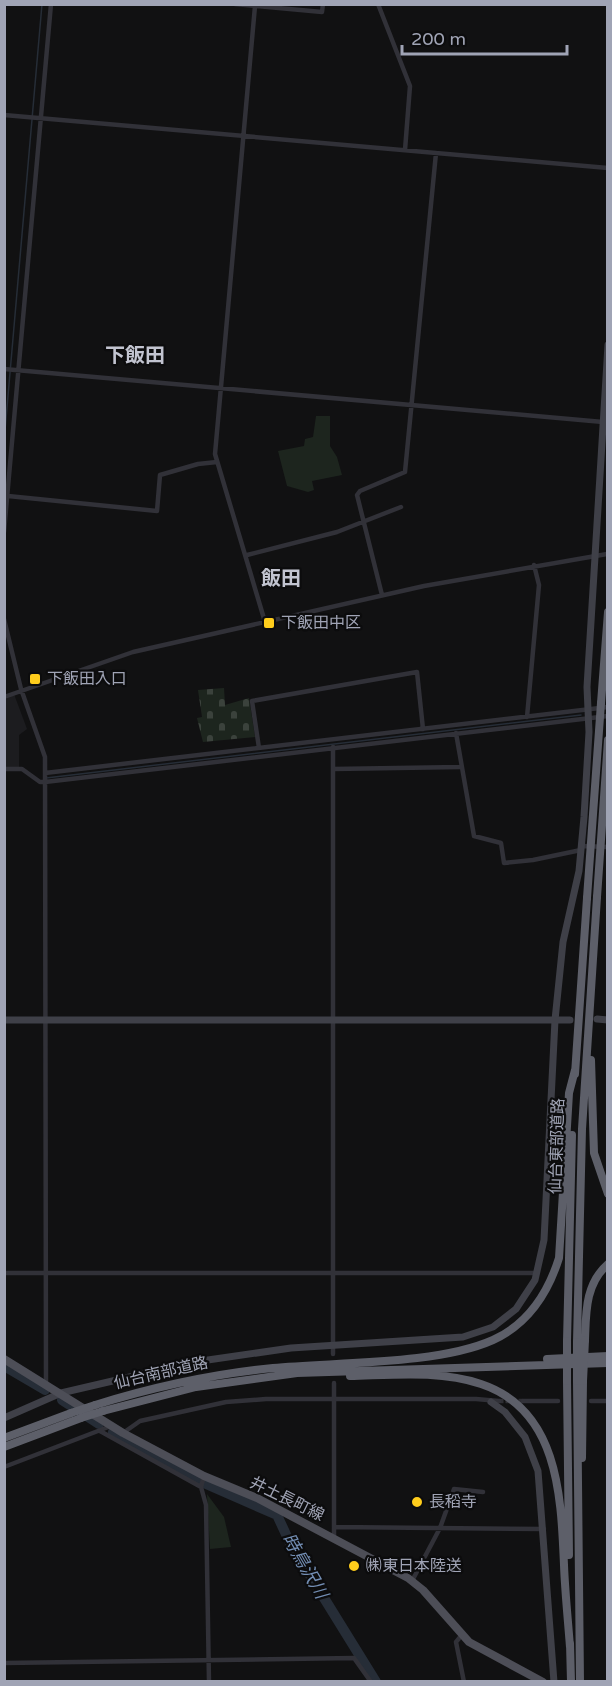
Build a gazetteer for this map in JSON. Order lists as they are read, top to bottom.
{
  "streets": {
    "highway": ["仙台東部道路", "仙台南部道路"],
    "main road": ["井土長町線"]
  },
  "districts": ["下飯田", "飯田"],
  "water": ["時鳥沢川"],
  "places": {
    "transit": ["下飯田中区", "下飯田入口"],
    "other": ["長稻寺", "㈱東日本陸送"]
  },
  "scale_bar": "200 m"
}
